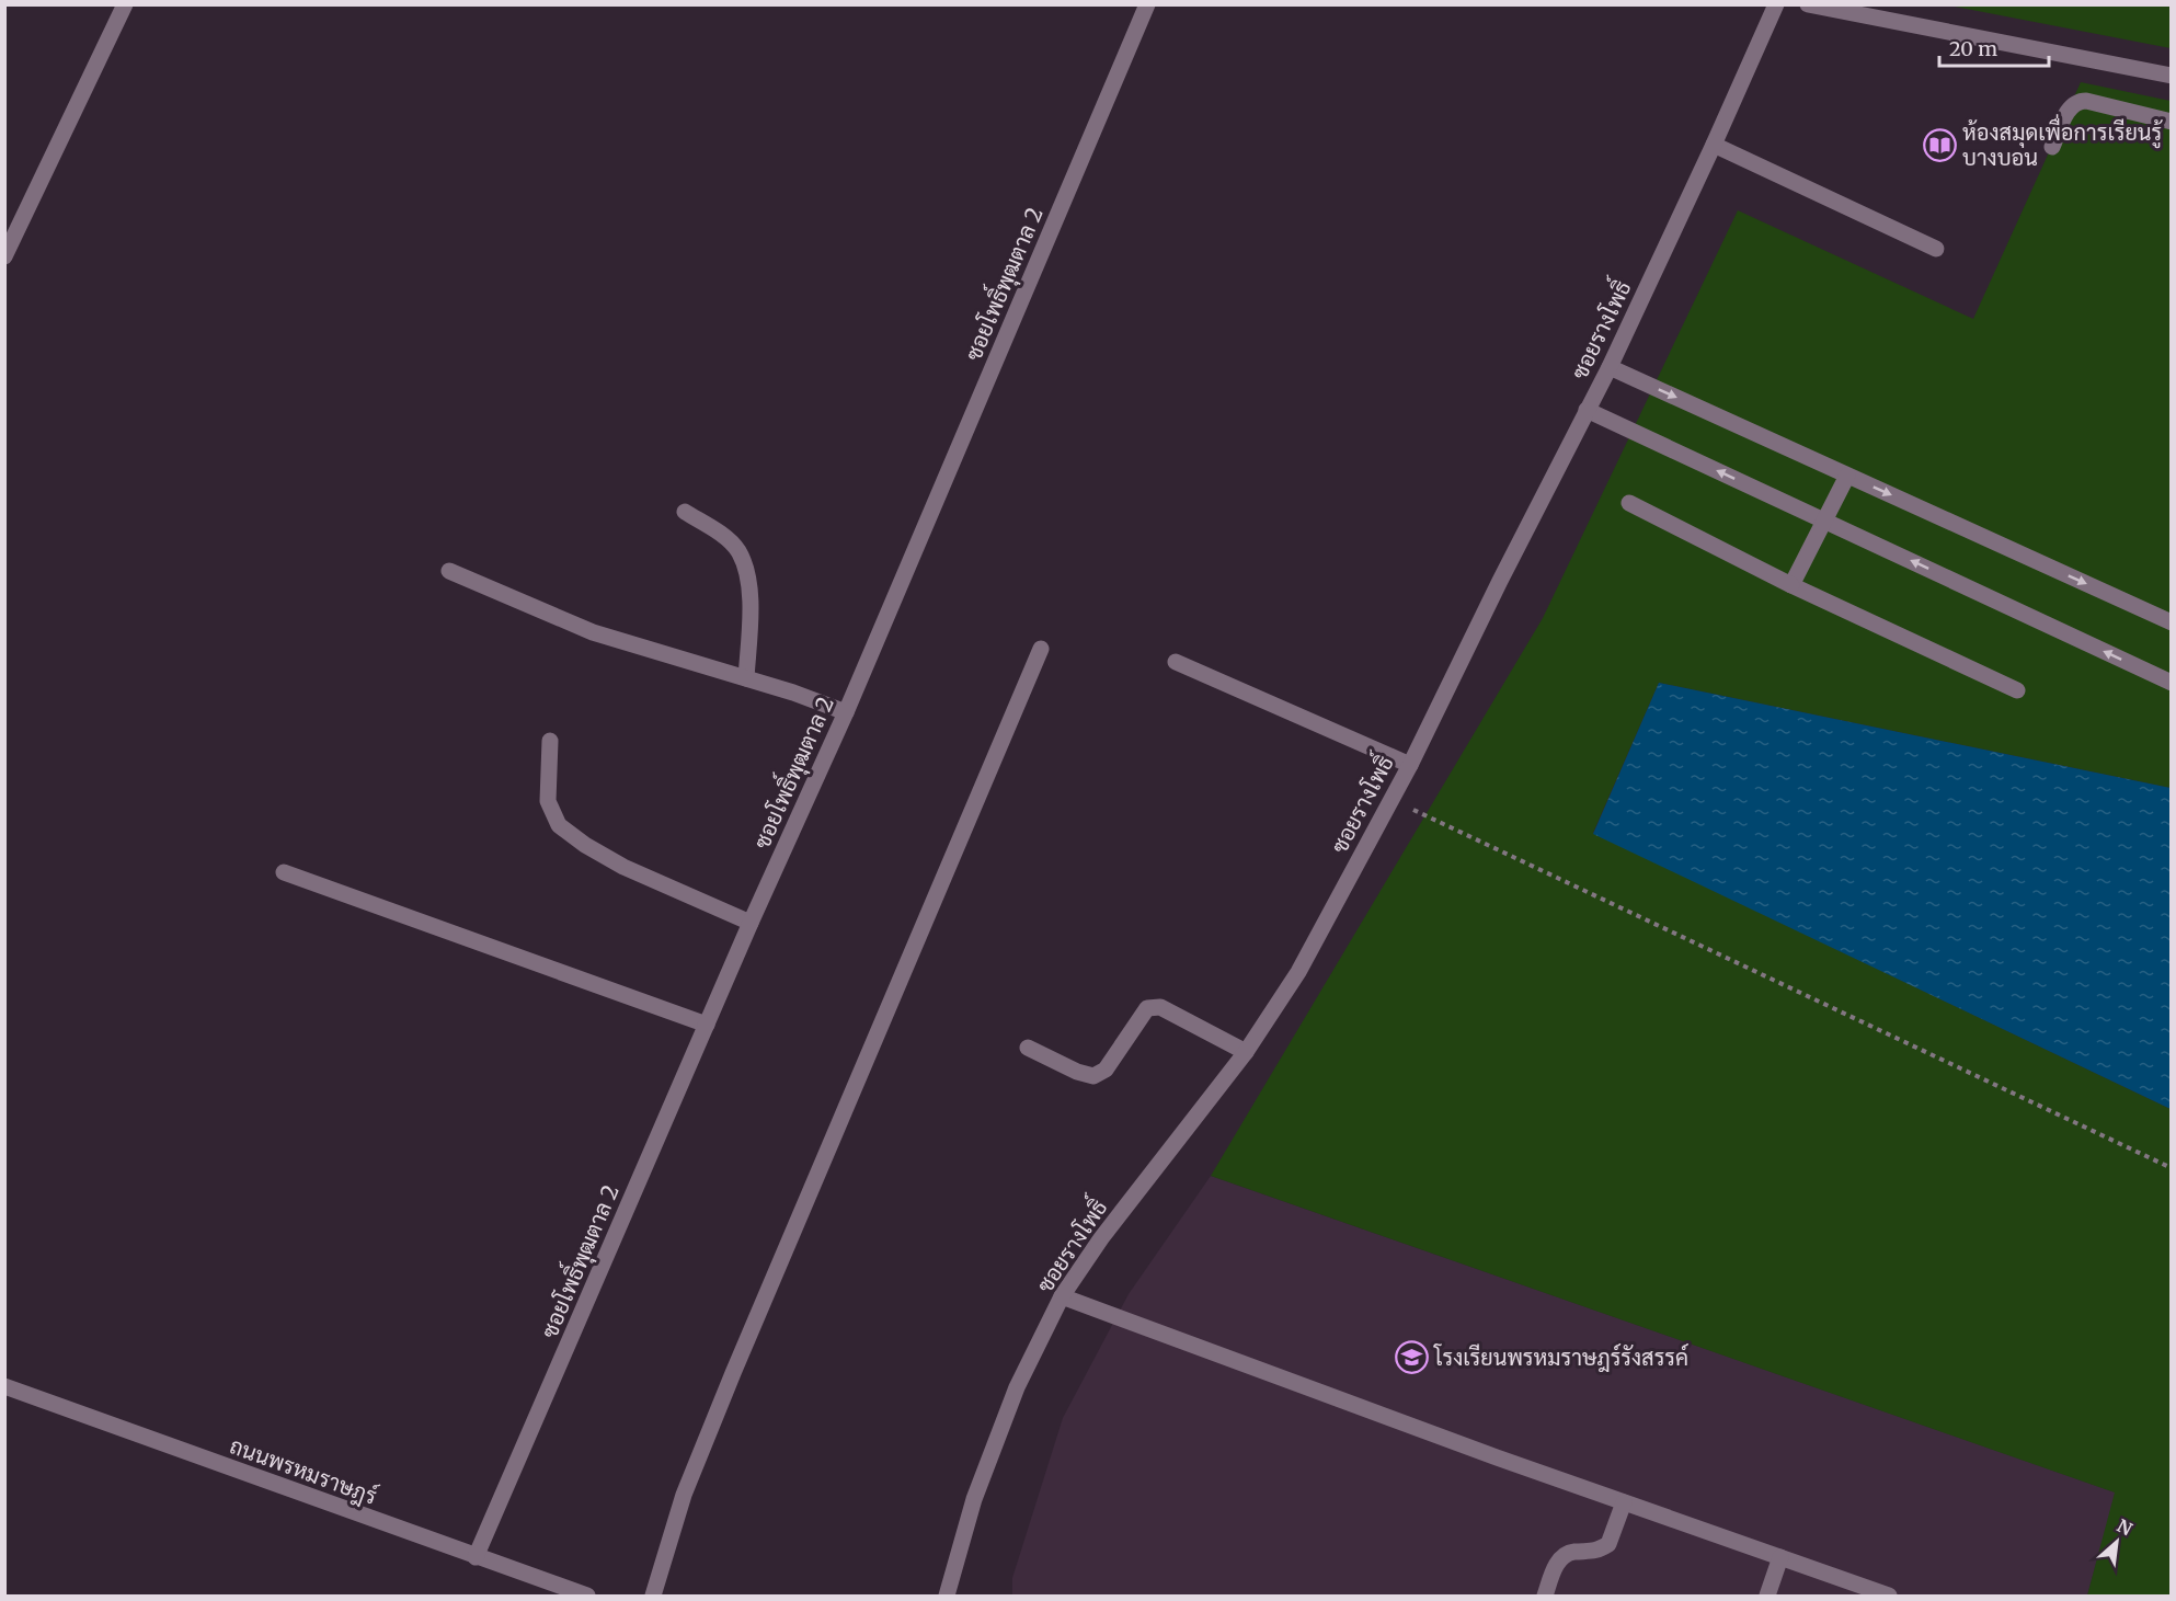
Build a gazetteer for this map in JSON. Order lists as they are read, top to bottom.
{
  "streets": {
    "street": ["ซอยโพธิ์พุฒตาล 2", "ซอยรางโพธิ์", "ถนนพรหมราษฎร์"]
  },
  "crossings": [
    ["ซอยโพธิ์พุฒตาล 2", "ถนนพรหมราษฎร์"]
  ],
  "places": {
    "library": ["ห้องสมุดเพื่อการเรียนรู้ บางบอน"],
    "school or university": ["โรงเรียนพรหมราษฎร์รังสรรค์"]
  },
  "scale_bar": "20 m",
  "north": "top right"
}
